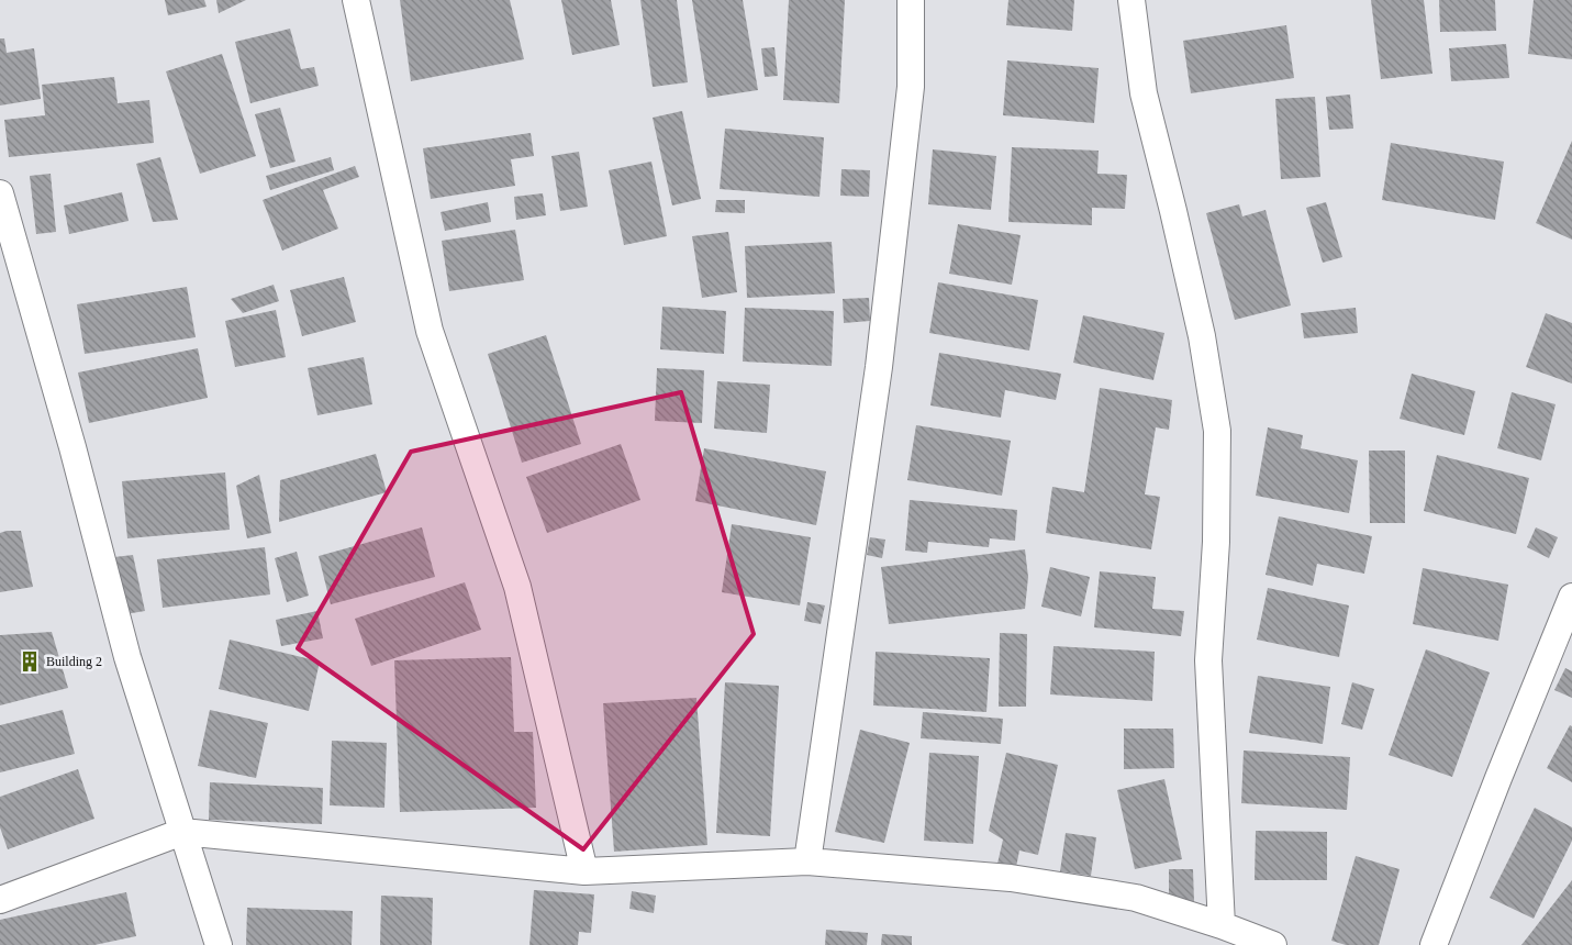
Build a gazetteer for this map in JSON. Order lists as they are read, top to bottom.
{
  "places": {
    "building": ["Building 2"]
  }
}
